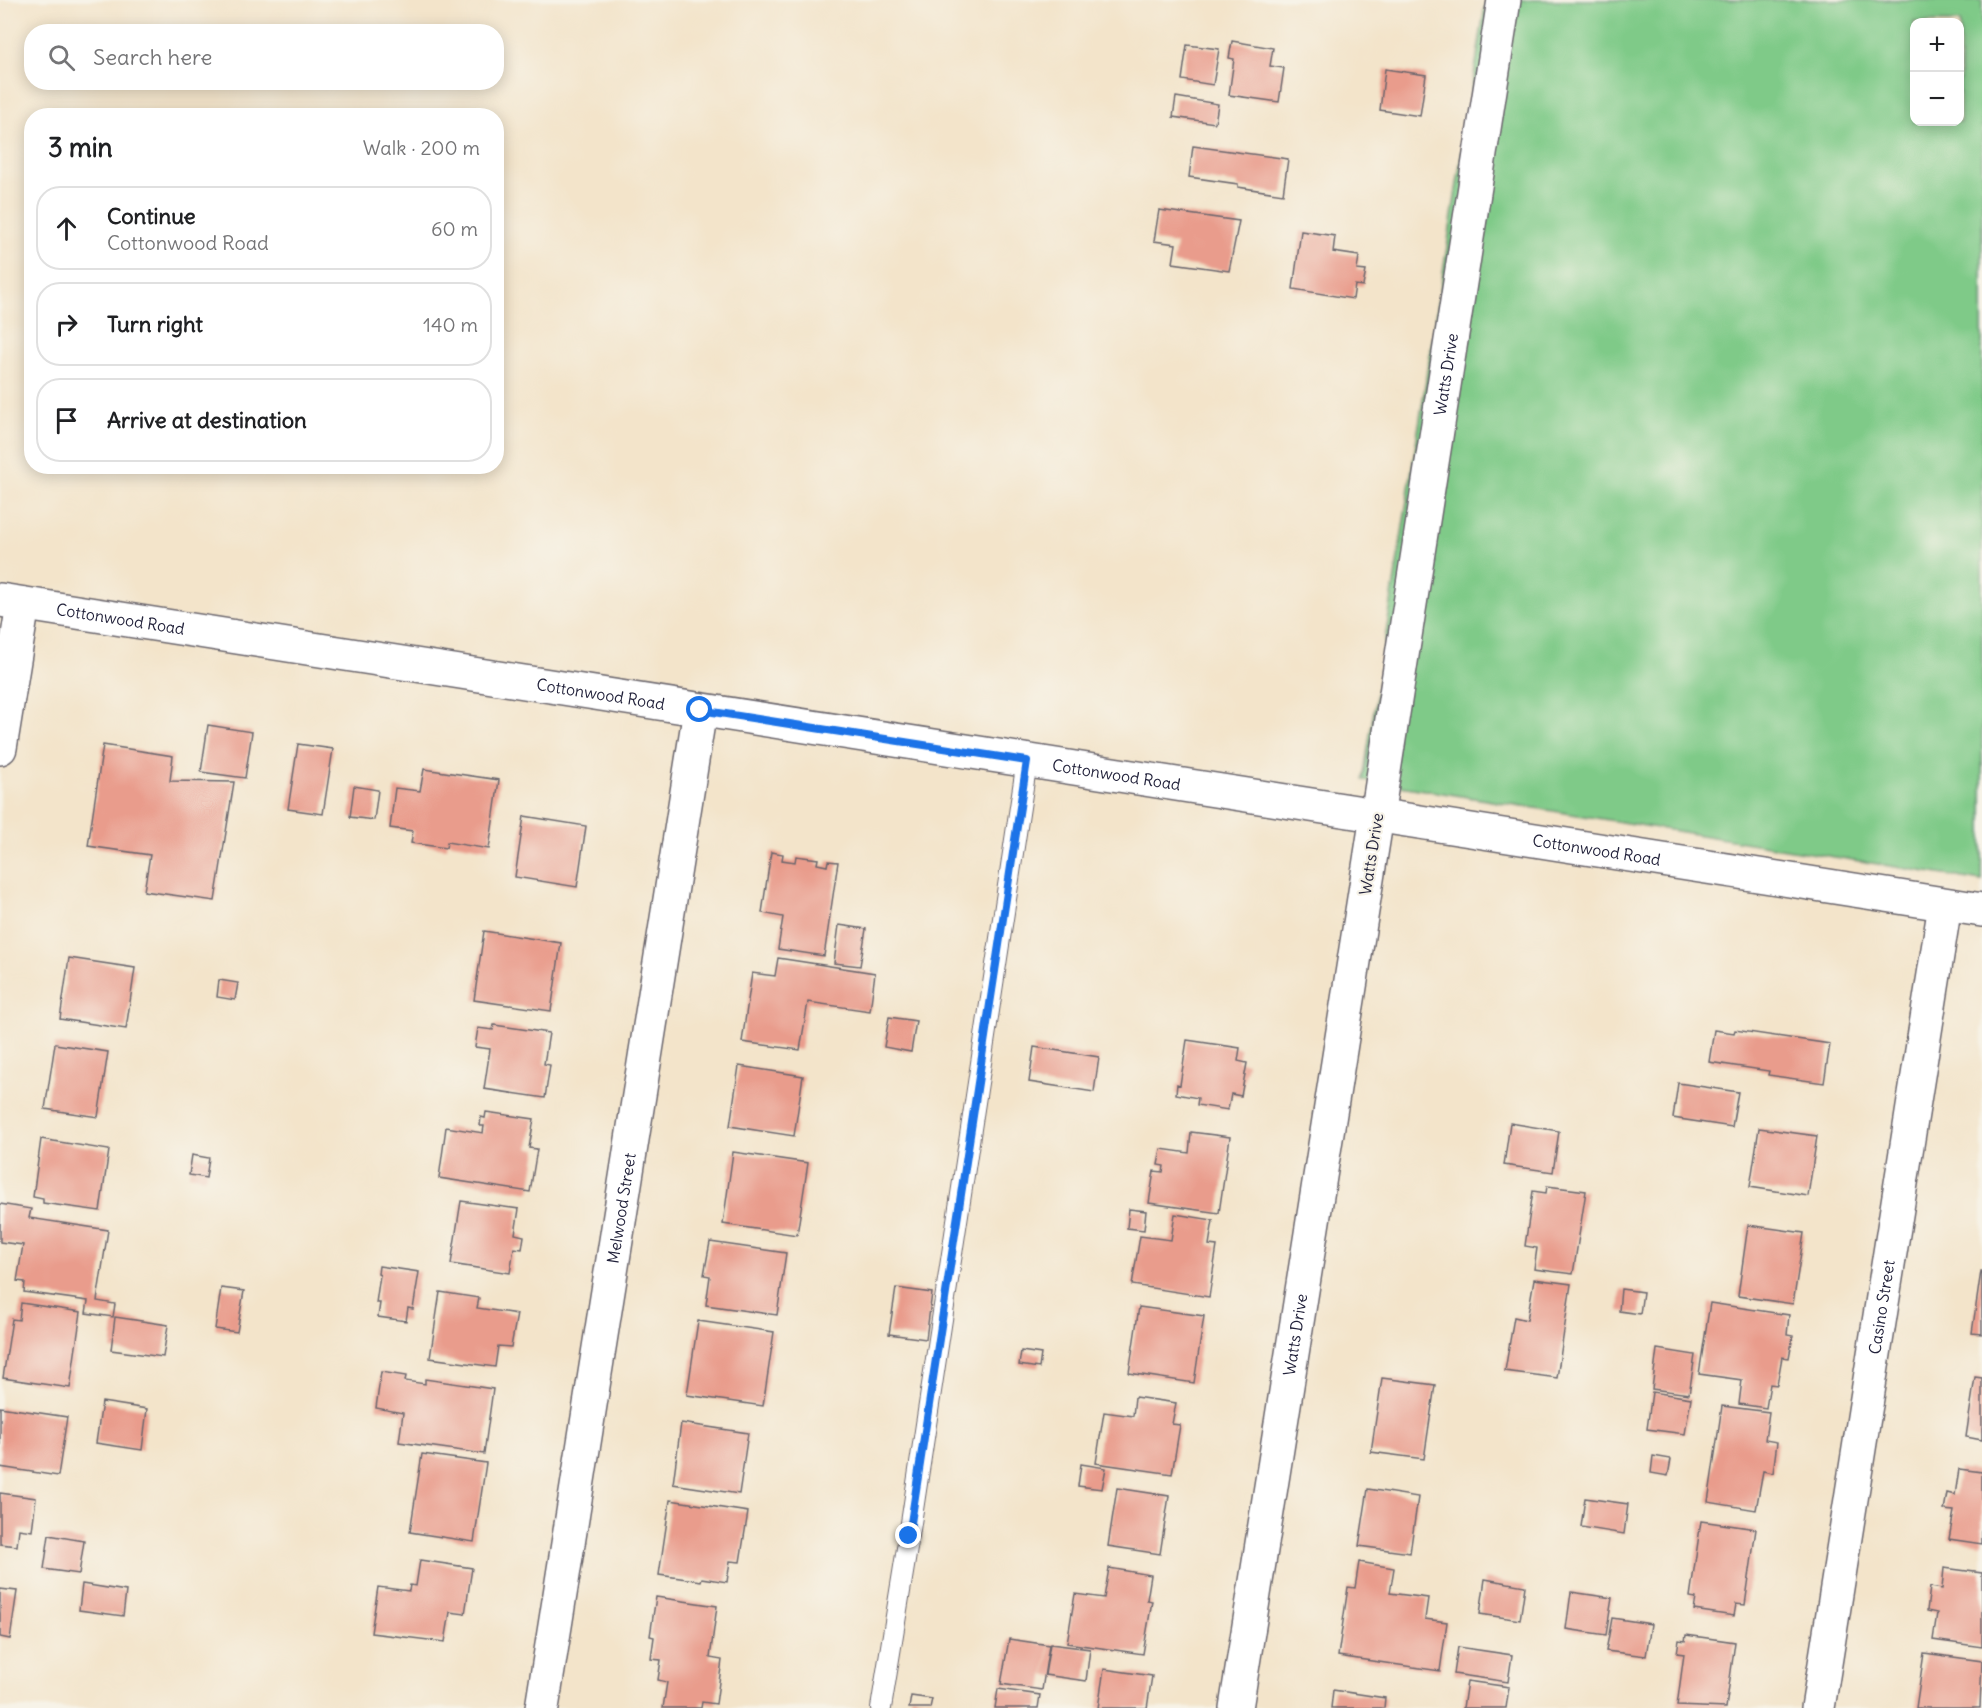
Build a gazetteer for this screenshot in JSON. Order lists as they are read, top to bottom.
{
  "streets": {
    "street": [
      "Watts Drive",
      "Cottonwood Road",
      "Melwood Street",
      "Casino Street"
    ]
  },
  "crossings": [
    ["Watts Drive", "Cottonwood Road"],
    ["Cottonwood Road", "Melwood Street"],
    ["Cottonwood Road", "Casino Street"]
  ],
  "page": {
    "map_buttons": ["+", "−"],
    "search": "Search here",
    "heading": ["3 min", "Walk · 200 m"],
    "list": [
      ["Continue", "Cottonwood Road", "60 m"],
      ["Turn right", "140 m"],
      "Arrive at destination"
    ]
  }
}
